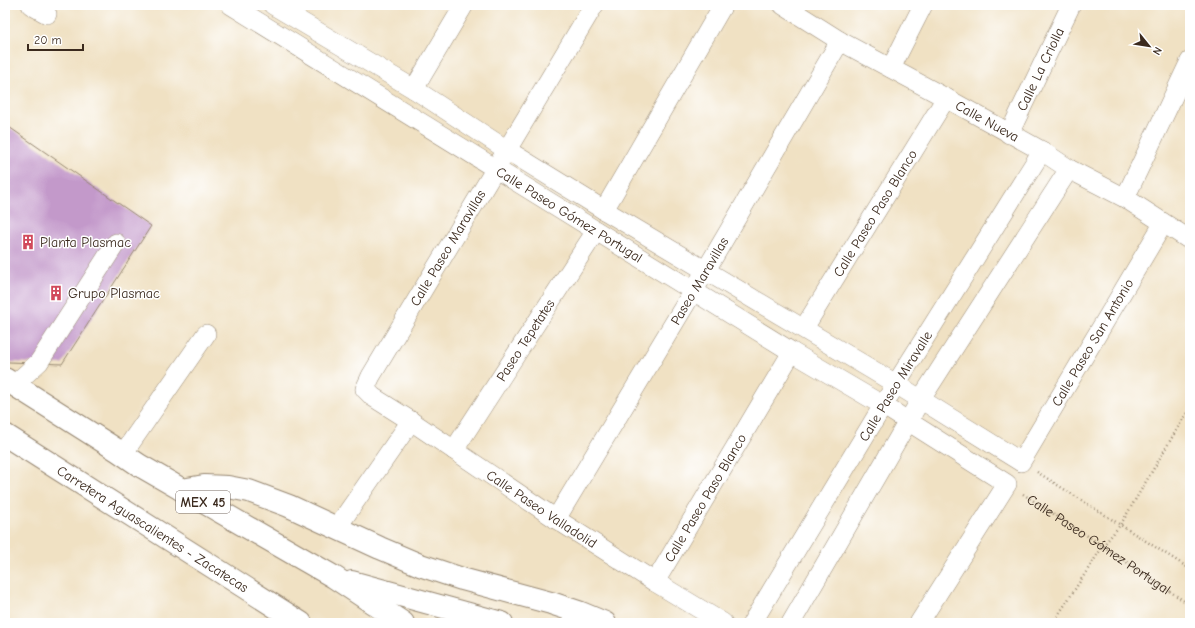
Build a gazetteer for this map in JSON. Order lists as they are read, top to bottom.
{
  "streets": {
    "highway": ["MEX 45", "Carretera Aguascalientes - Zacatecas"],
    "street": [
      "Calle La Criolla",
      "Calle Nueva",
      "Calle Paseo Paso Blanco",
      "Calle Paseo Gómez Portugal",
      "Calle Paseo Maravillas",
      "Paseo Maravillas",
      "Paseo Tepetates",
      "Calle Paseo San Antonio",
      "Calle Paseo Miravalle",
      "Calle Paseo Valladolid"
    ]
  },
  "crossings": [
    ["Calle La Criolla", "Calle Nueva"],
    ["Calle Nueva", "Calle Paseo Paso Blanco"],
    ["Calle Nueva", "Paseo Maravillas"],
    ["Calle Nueva", "Calle Paseo San Antonio"],
    ["Calle Nueva", "Calle Paseo Miravalle"],
    ["Calle Paseo Paso Blanco", "Calle Paseo Gómez Portugal"],
    ["Calle Paseo Paso Blanco", "Calle Paseo Valladolid"],
    ["Calle Paseo Gómez Portugal", "Calle Paseo Maravillas"],
    ["Calle Paseo Gómez Portugal", "Paseo Maravillas"],
    ["Calle Paseo Gómez Portugal", "Paseo Tepetates"],
    ["Calle Paseo Gómez Portugal", "Calle Paseo San Antonio"],
    ["Calle Paseo Gómez Portugal", "Calle Paseo Miravalle"],
    ["Calle Paseo Maravillas", "Calle Paseo Valladolid"],
    ["Paseo Maravillas", "Calle Paseo Valladolid"],
    ["Paseo Tepetates", "Calle Paseo Valladolid"]
  ],
  "places": {
    "building": ["Planta Plasmac", "Grupo Plasmac"]
  },
  "scale_bar": "20 m",
  "north": "bottom right"
}
